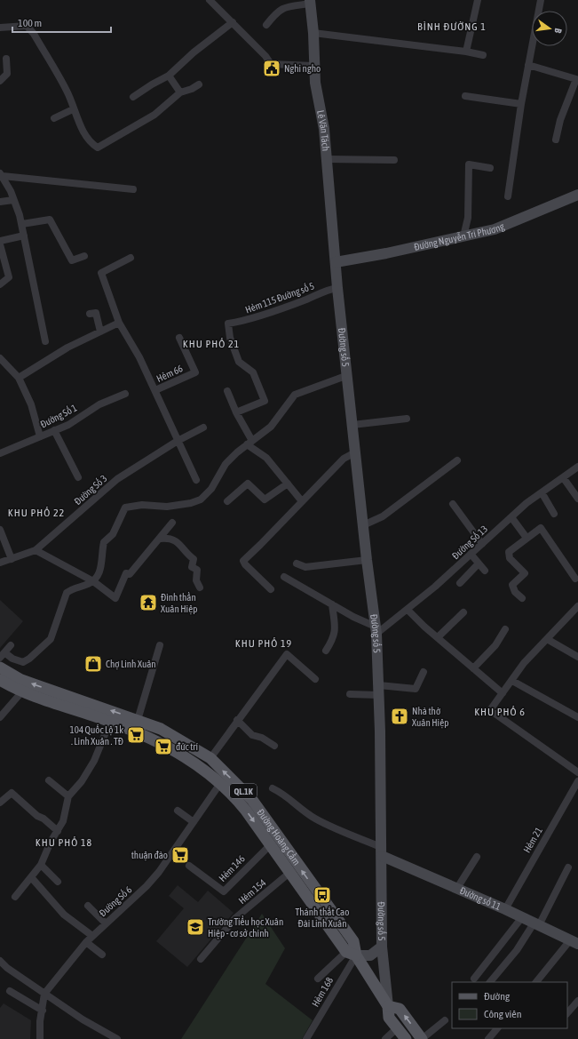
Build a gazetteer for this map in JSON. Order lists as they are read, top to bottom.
{
  "streets": {
    "main road": [
      "Lê Văn Tách",
      "Đường Nguyễn Tri Phương",
      "Đường số 5",
      "QL.1K",
      "Đường Hoàng Cầm",
      "Đường số 11"
    ],
    "street": [
      "Hẻm 115 Đường số 5",
      "Hẻm 66",
      "Đường Số 1",
      "Đường Số 3",
      "Đường Số 13",
      "Hẻm 21",
      "Hẻm 146",
      "Hẻm 154",
      "Đường Số 6",
      "Hẻm 168"
    ]
  },
  "crossings": [
    ["Lê Văn Tách", "Đường Nguyễn Tri Phương"],
    ["Lê Văn Tách", "Đường số 5"],
    ["Đường Nguyễn Tri Phương", "Đường số 5"],
    ["Hẻm 115 Đường số 5", "Đường số 5"],
    ["Đường số 5", "Đường Số 13"],
    ["Đường số 5", "Đường Hoàng Cầm"],
    ["Đường số 5", "Đường số 11"],
    ["Đường Hoàng Cầm", "Hẻm 146"],
    ["Đường Hoàng Cầm", "Hẻm 154"],
    ["Đường Hoàng Cầm", "Đường Số 6"],
    ["Đường Hoàng Cầm", "Hẻm 168"],
    ["Hẻm 21", "Đường số 11"]
  ],
  "districts": [
    "BÌNH ĐƯỜNG 1",
    "KHU PHỐ 21",
    "KHU PHỐ 22",
    "KHU PHỐ 19",
    "KHU PHỐ 6",
    "KHU PHỐ 18"
  ],
  "places": {
    "public building": ["Nghi ngho"],
    "temple": ["Đình thần Xuân Hiệp"],
    "shop": ["Chợ Linh Xuân"],
    "church": ["Nhà thờ Xuân Hiệp"],
    "supermarket": ["104 Quốc Lộ 1k . Linh Xuân . TĐ", "đức trí", "thuận đào"],
    "bus stop": ["Thánh thất Cao Đài Linh Xuân"],
    "school or university": ["Trường Tiểu học Xuân Hiệp - cơ sở chính"]
  },
  "legend": ["Đường", "Công viên"],
  "scale_bar": "100 m",
  "north": "right"
}
